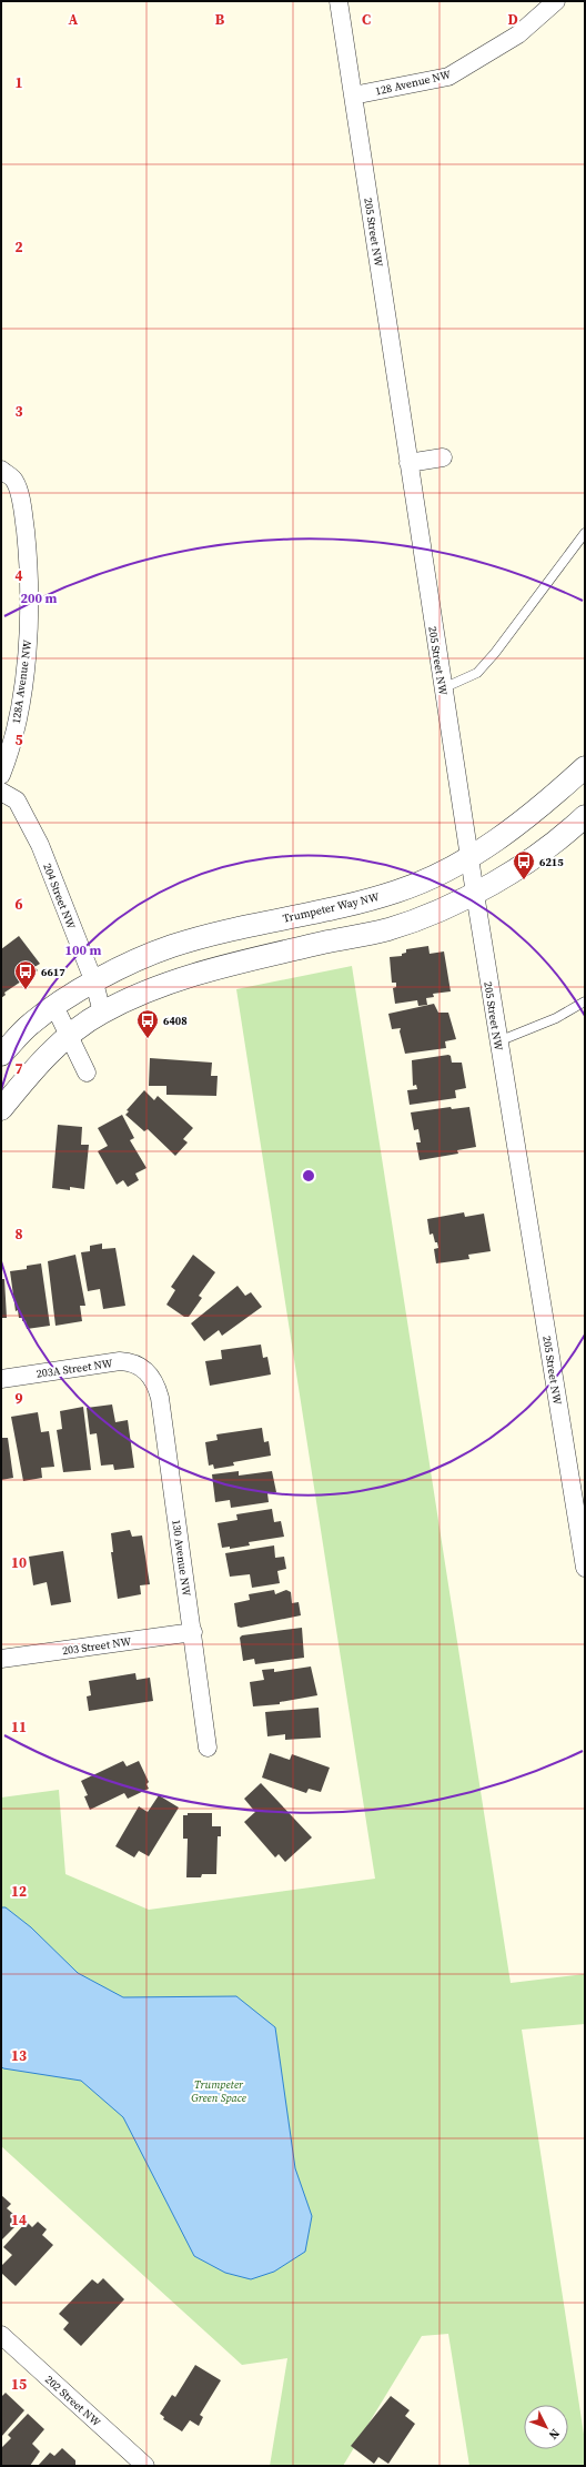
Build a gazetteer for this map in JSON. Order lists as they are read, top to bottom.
{
  "streets": {
    "street": [
      "128 Avenue NW",
      "205 Street NW",
      "128A Avenue NW",
      "204 Street NW",
      "Trumpeter Way NW",
      "203A Street NW",
      "130 Avenue NW",
      "203 Street NW",
      "202 Street NW"
    ]
  },
  "crossings": [
    ["128 Avenue NW", "205 Street NW"],
    ["205 Street NW", "Trumpeter Way NW"],
    ["204 Street NW", "Trumpeter Way NW"],
    ["203A Street NW", "130 Avenue NW"],
    ["130 Avenue NW", "203 Street NW"]
  ],
  "parks": ["Trumpeter Green Space"],
  "places": {
    "bus stop": ["6215", "6617", "6408"]
  },
  "north": "bottom right",
  "grid": {
    "columns": [
      "A",
      "B",
      "C",
      "D"
    ],
    "rows": [
      "1",
      "2",
      "3",
      "4",
      "5",
      "6",
      "7",
      "8",
      "9",
      "10",
      "11",
      "12",
      "13",
      "14",
      "15"
    ]
  },
  "rings": ["200 m", "100 m"]
}
